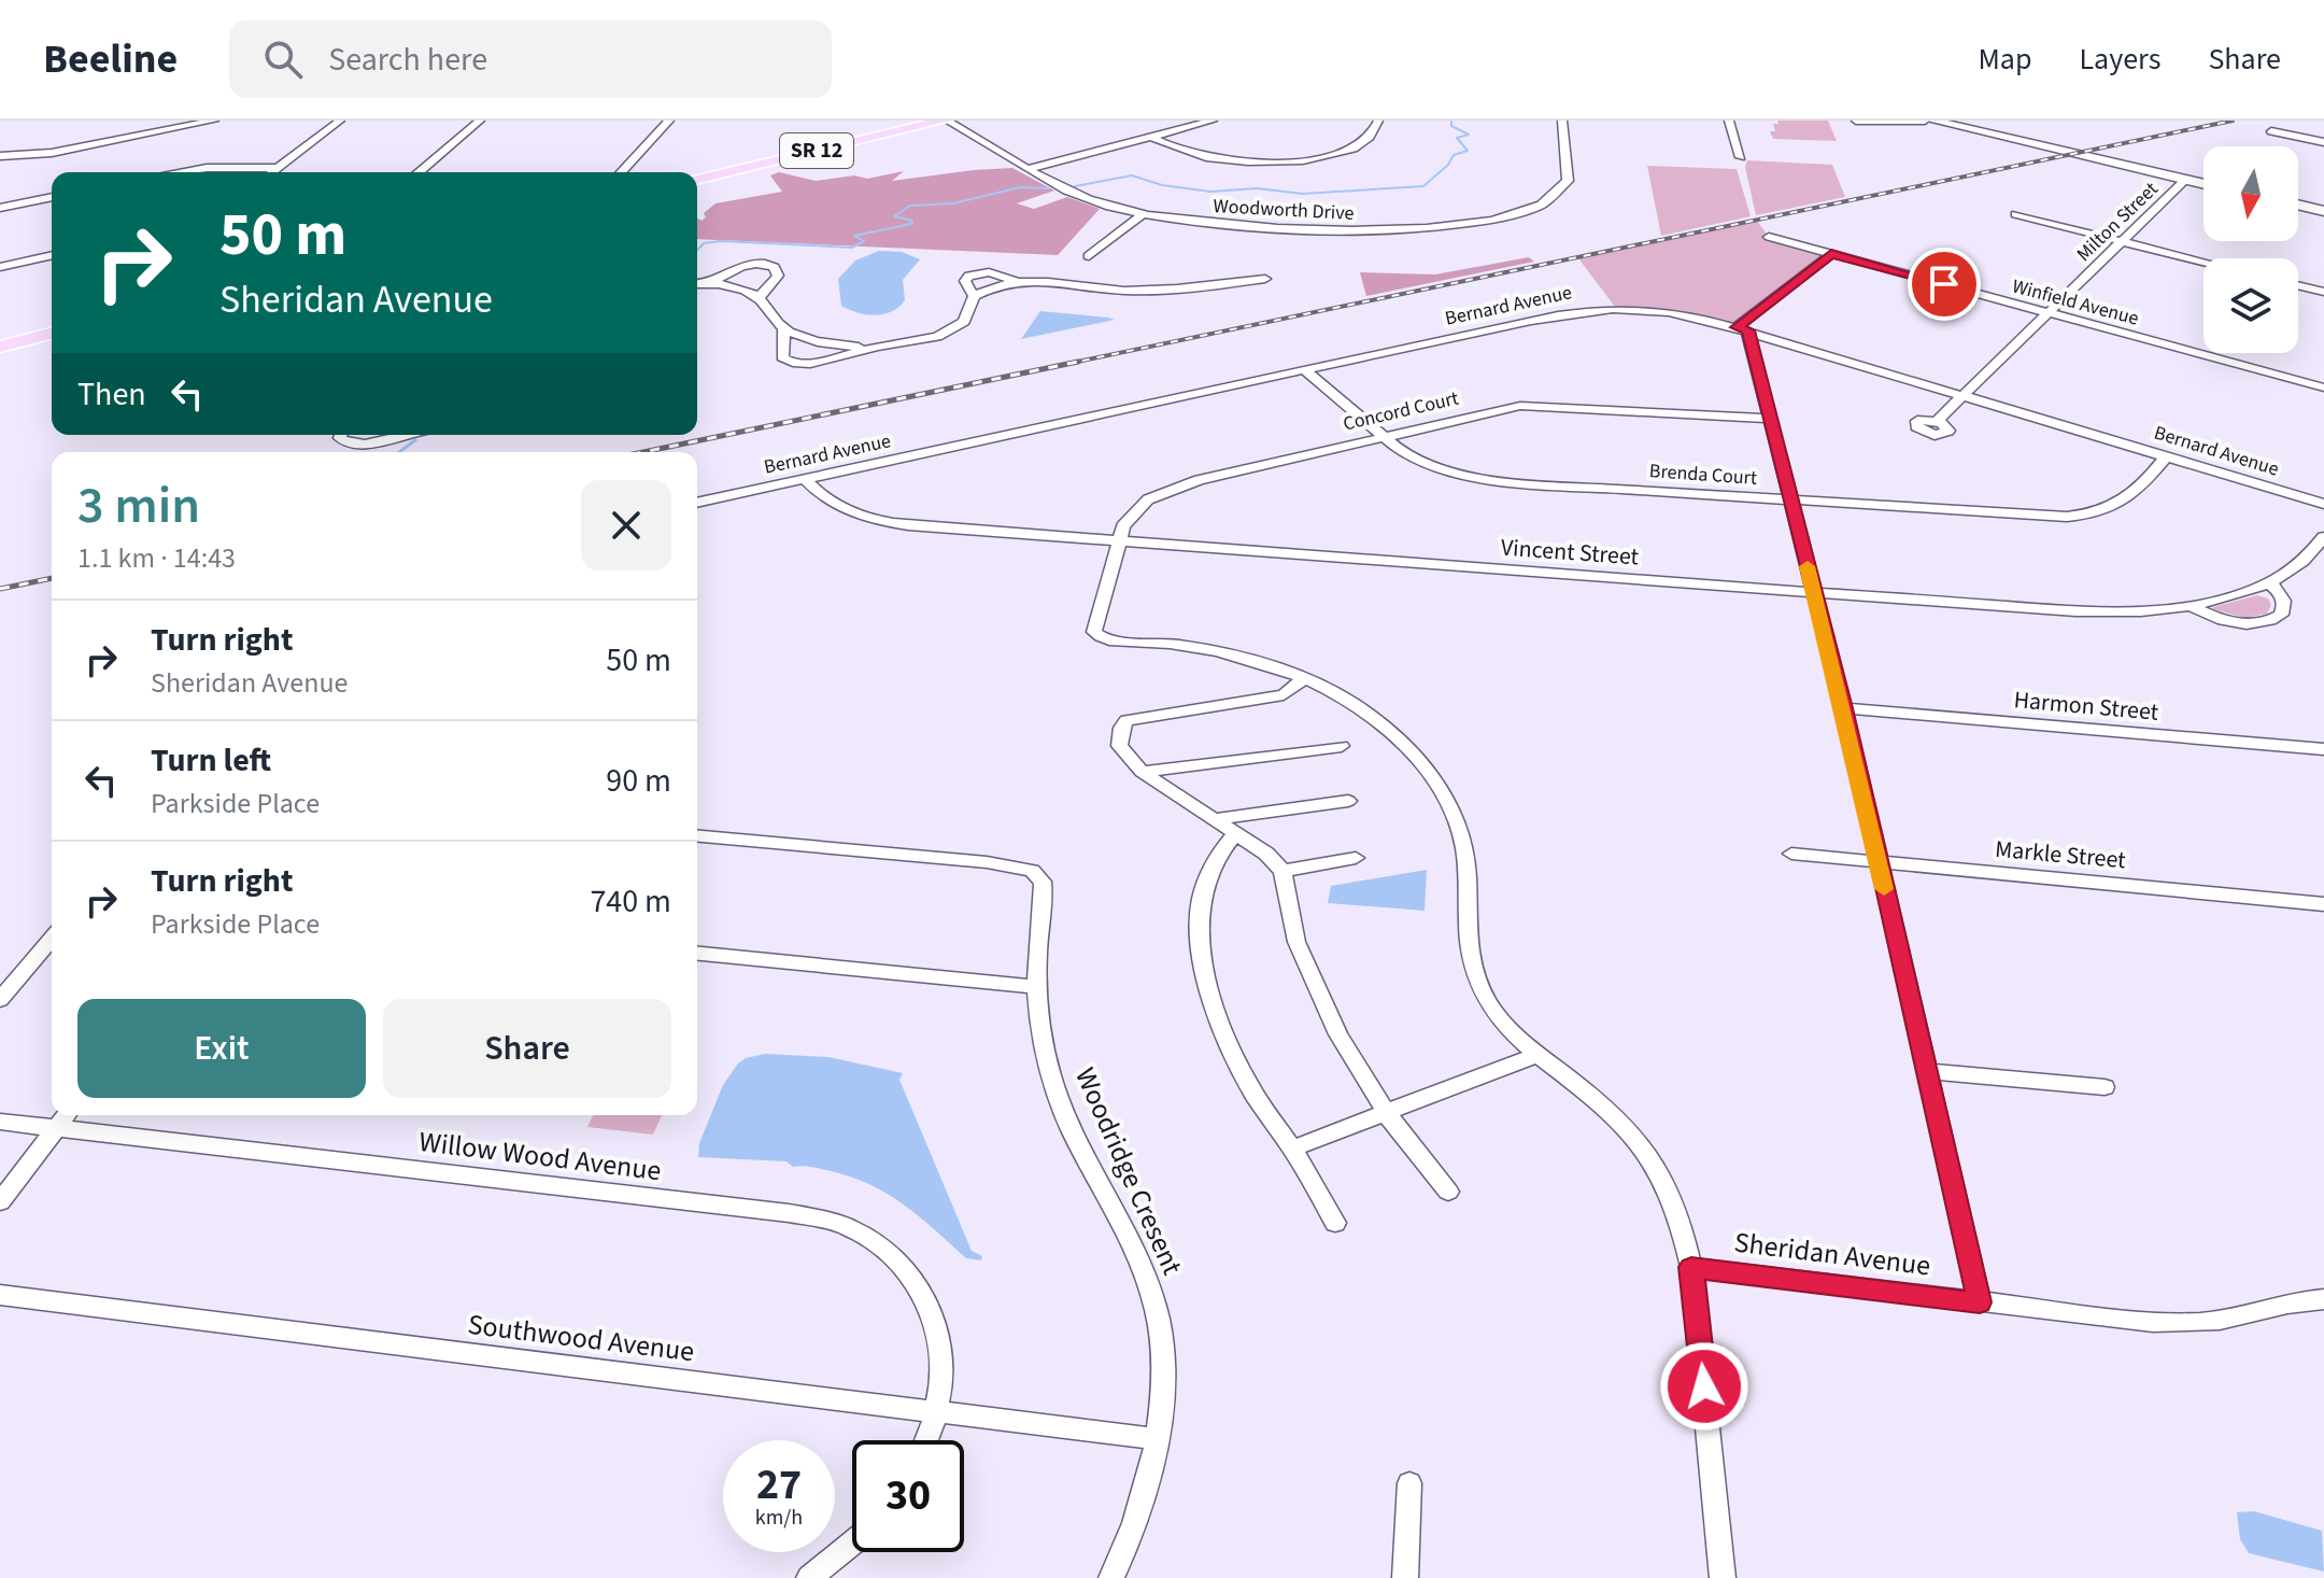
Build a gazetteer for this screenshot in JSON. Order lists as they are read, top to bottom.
{
  "streets": {
    "main road": ["SR 12"],
    "street": [
      "Woodworth Drive",
      "Milton Street",
      "Winfield Avenue",
      "Bernard Avenue",
      "Concord Court",
      "Brenda Court",
      "Vincent Street",
      "Harmon Street",
      "Markle Street",
      "Willow Wood Avenue",
      "Woodridge Cresent",
      "Sheridan Avenue",
      "Southwood Avenue"
    ]
  },
  "crossings": [
    ["SR 12", "Woodworth Drive"],
    ["Milton Street", "Winfield Avenue"],
    ["Milton Street", "Bernard Avenue"],
    ["Bernard Avenue", "Brenda Court"],
    ["Bernard Avenue", "Vincent Street"],
    ["Concord Court", "Brenda Court"],
    ["Concord Court", "Vincent Street"],
    ["Willow Wood Avenue", "Southwood Avenue"],
    ["Woodridge Cresent", "Southwood Avenue"]
  ],
  "north": "bottom",
  "page": {
    "header": "Beeline",
    "search": "Search here",
    "nav": ["Map", "Layers", "Share"],
    "turn": ["50 m", "Sheridan Avenue"],
    "then": "Then",
    "heading": ["3 min", "1.1 km · 14:43"],
    "list": [
      {
        "name": "Turn right",
        "note": "Sheridan Avenue",
        "value": "50 m"
      },
      {
        "name": "Turn left",
        "note": "Parkside Place",
        "value": "90 m"
      },
      {
        "name": "Turn right",
        "note": "Parkside Place",
        "value": "740 m"
      }
    ],
    "buttons": ["Exit", "Share"],
    "speed": "27 km/h",
    "limit": "30"
  }
}
